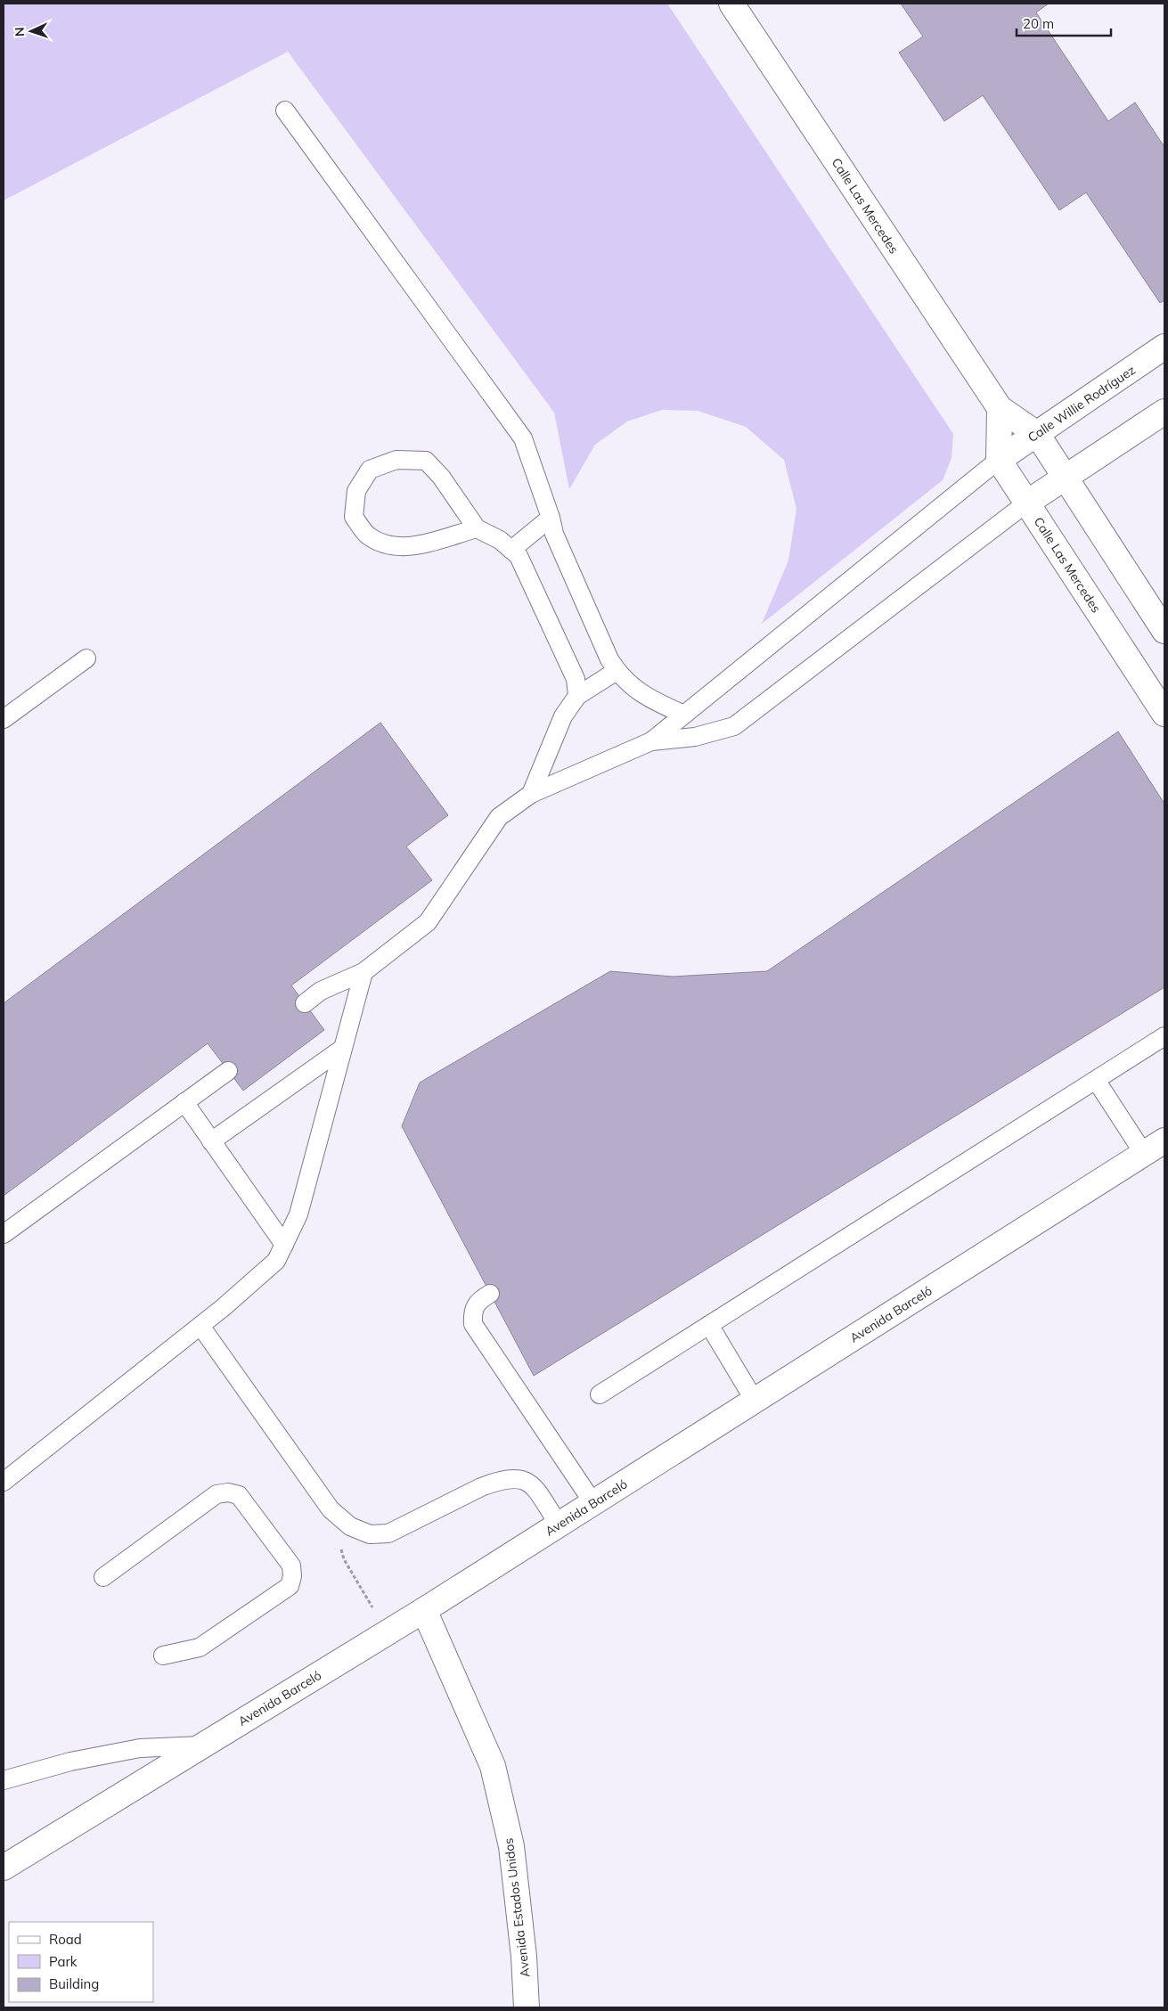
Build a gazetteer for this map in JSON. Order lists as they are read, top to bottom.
{
  "streets": {
    "street": [
      "Calle Las Mercedes",
      "Calle Willie Rodríguez",
      "Avenida Barceló",
      "Avenida Estados Unidos"
    ]
  },
  "crossings": [
    ["Calle Las Mercedes", "Calle Willie Rodríguez"],
    ["Avenida Barceló", "Avenida Estados Unidos"]
  ],
  "legend": ["Road", "Park", "Building"],
  "scale_bar": "20 m",
  "north": "left"
}
